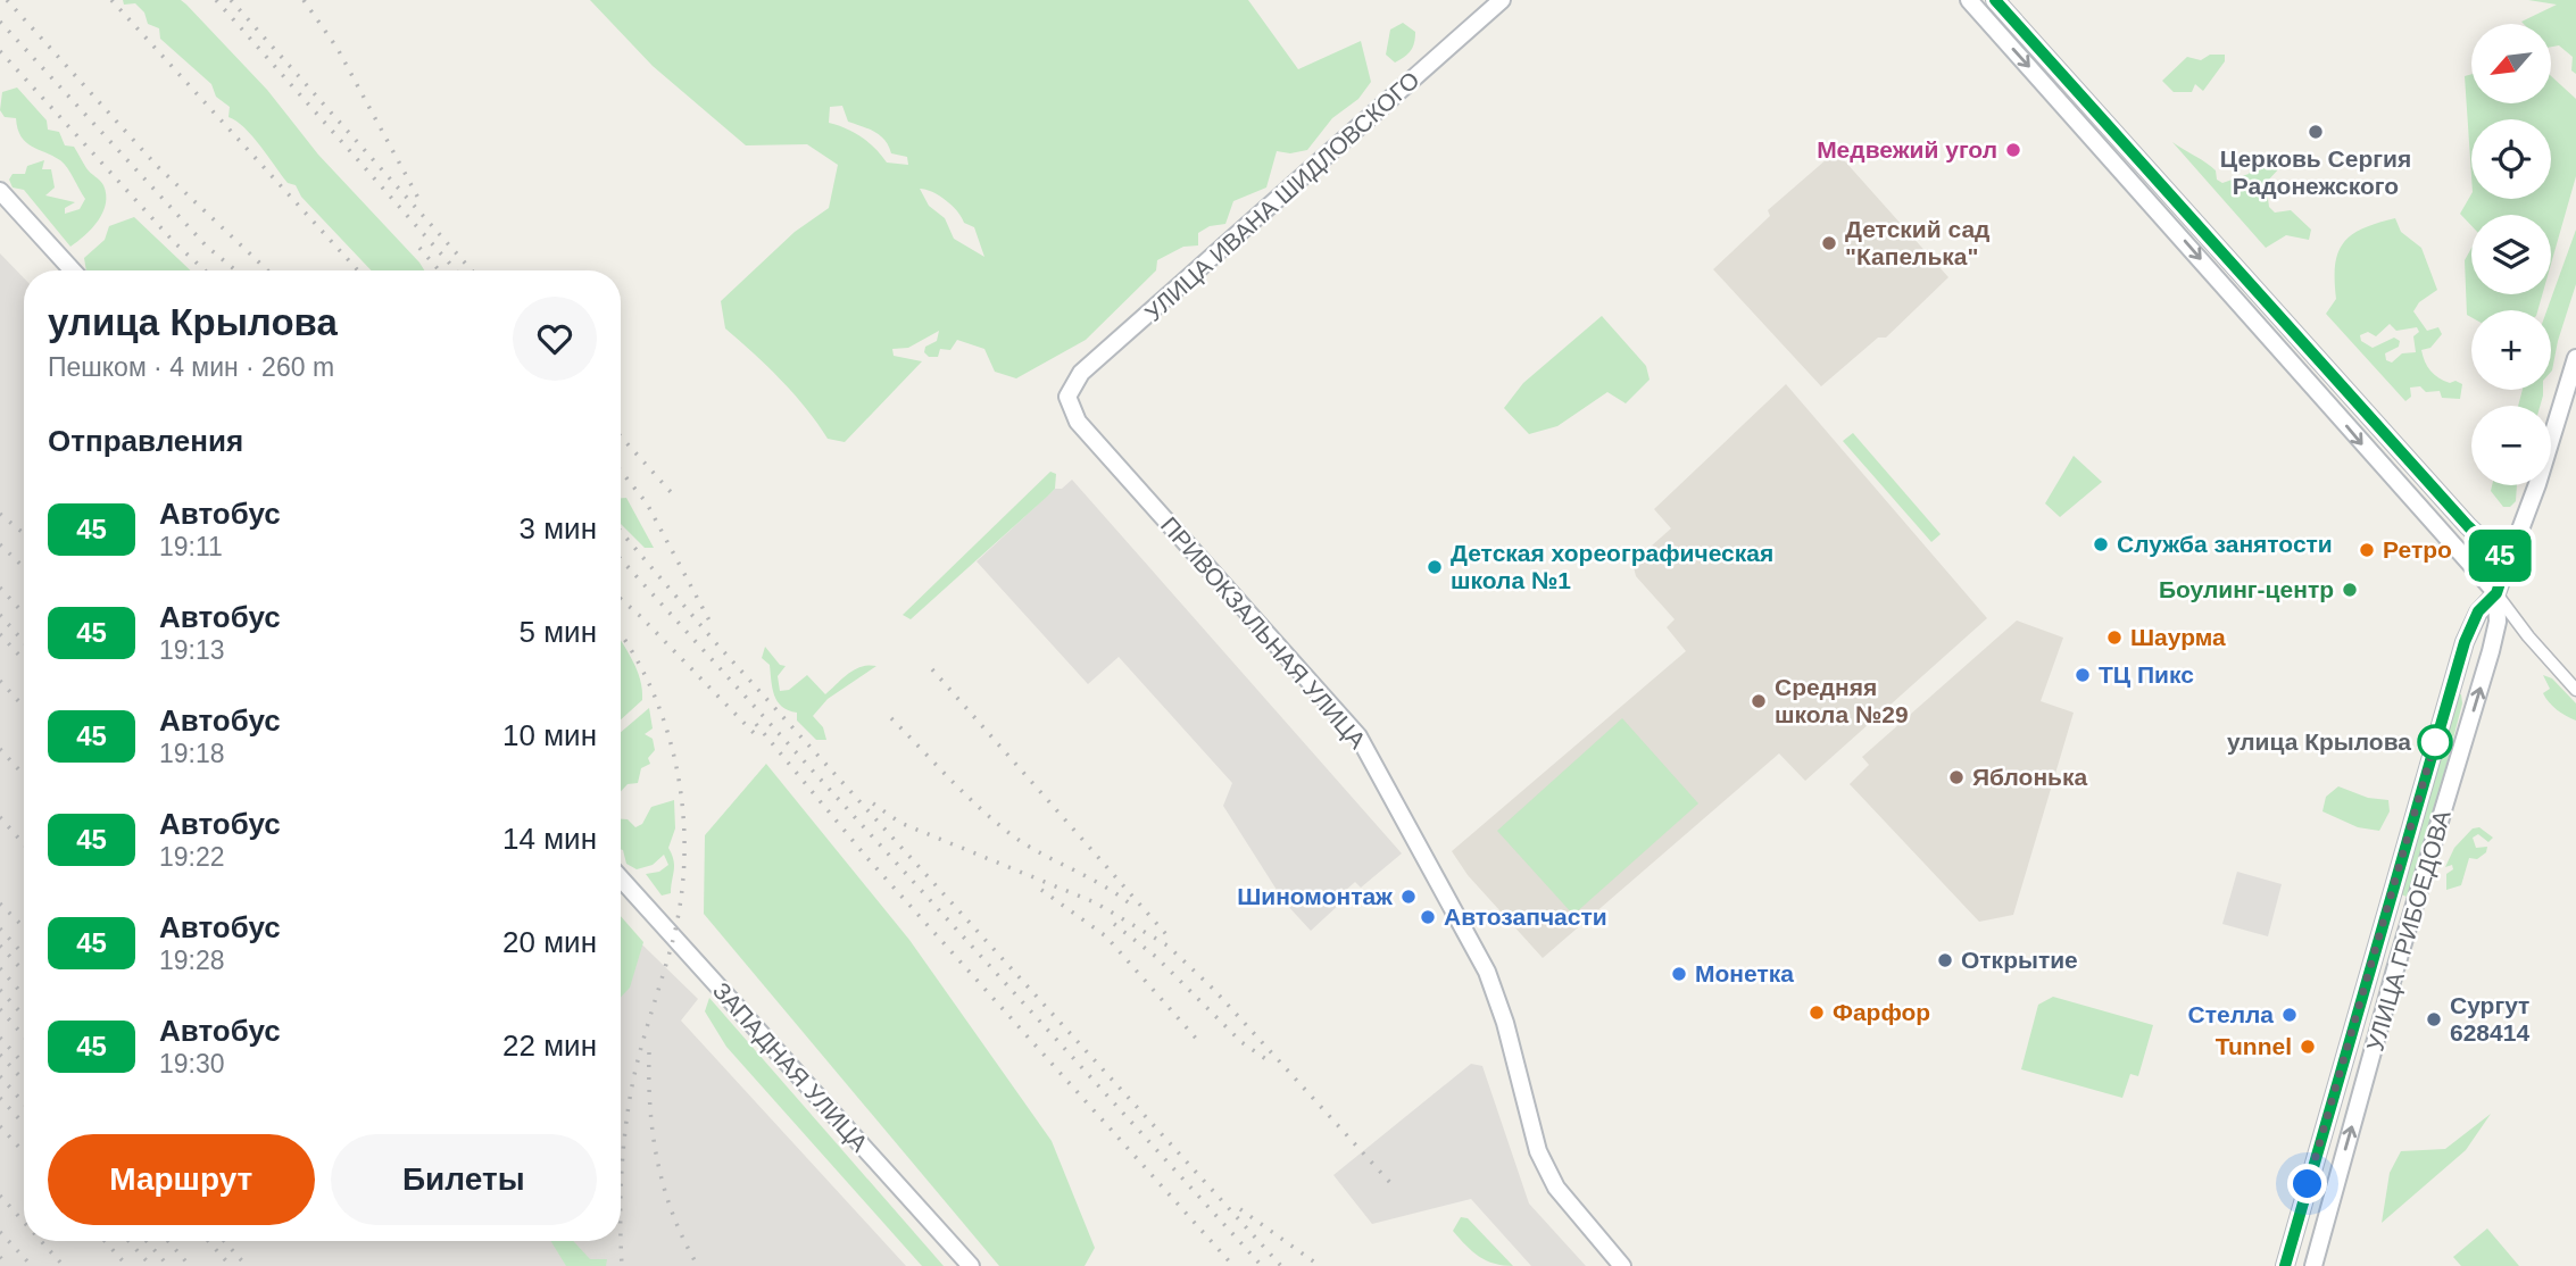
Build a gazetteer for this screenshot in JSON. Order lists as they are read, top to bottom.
{
  "streets": {
    "main road": [
      "УЛИЦА ИВАНА ШИДЛОВСКОГО",
      "ПРИВОКЗАЛЬНАЯ УЛИЦА",
      "УЛИЦА ГРИБОЕДОВА",
      "ЗАПАДНАЯ УЛИЦА"
    ]
  },
  "crossings": [
    ["УЛИЦА ИВАНА ШИДЛОВСКОГО", "ПРИВОКЗАЛЬНАЯ УЛИЦА"]
  ],
  "places": [
    "Церковь Сергия Радонежского",
    "Медвежий угол",
    "Детский сад \"Капелька\"",
    "Служба занятости",
    "Ретро",
    "Детская хореографическая школа №1",
    "Боулинг-центр",
    "Шаурма",
    "ТЦ Пикс",
    "Средняя школа №29",
    "улица Крылова",
    "Яблонька",
    "Шиномонтаж",
    "Автозапчасти",
    "Открытие",
    "Монетка",
    "Фарфор",
    "Стелла",
    "Сургут 628414",
    "Tunnel"
  ],
  "lines": ["bus line 45"],
  "north": "bottom left",
  "page": {
    "on_map": "45",
    "map_buttons": ["+", "−"],
    "heading": [
      ["улица Крылова", "Пешком · 4 мин · 260 m"],
      "Отправления"
    ],
    "list": [
      {
        "mark": "45",
        "name": "Автобус",
        "note": "19:11",
        "value": "3 мин"
      },
      {
        "mark": "45",
        "name": "Автобус",
        "note": "19:13",
        "value": "5 мин"
      },
      {
        "mark": "45",
        "name": "Автобус",
        "note": "19:18",
        "value": "10 мин"
      },
      {
        "mark": "45",
        "name": "Автобус",
        "note": "19:22",
        "value": "14 мин"
      },
      {
        "mark": "45",
        "name": "Автобус",
        "note": "19:28",
        "value": "20 мин"
      },
      {
        "mark": "45",
        "name": "Автобус",
        "note": "19:30",
        "value": "22 мин"
      }
    ],
    "buttons": ["Маршрут", "Билеты"]
  }
}
